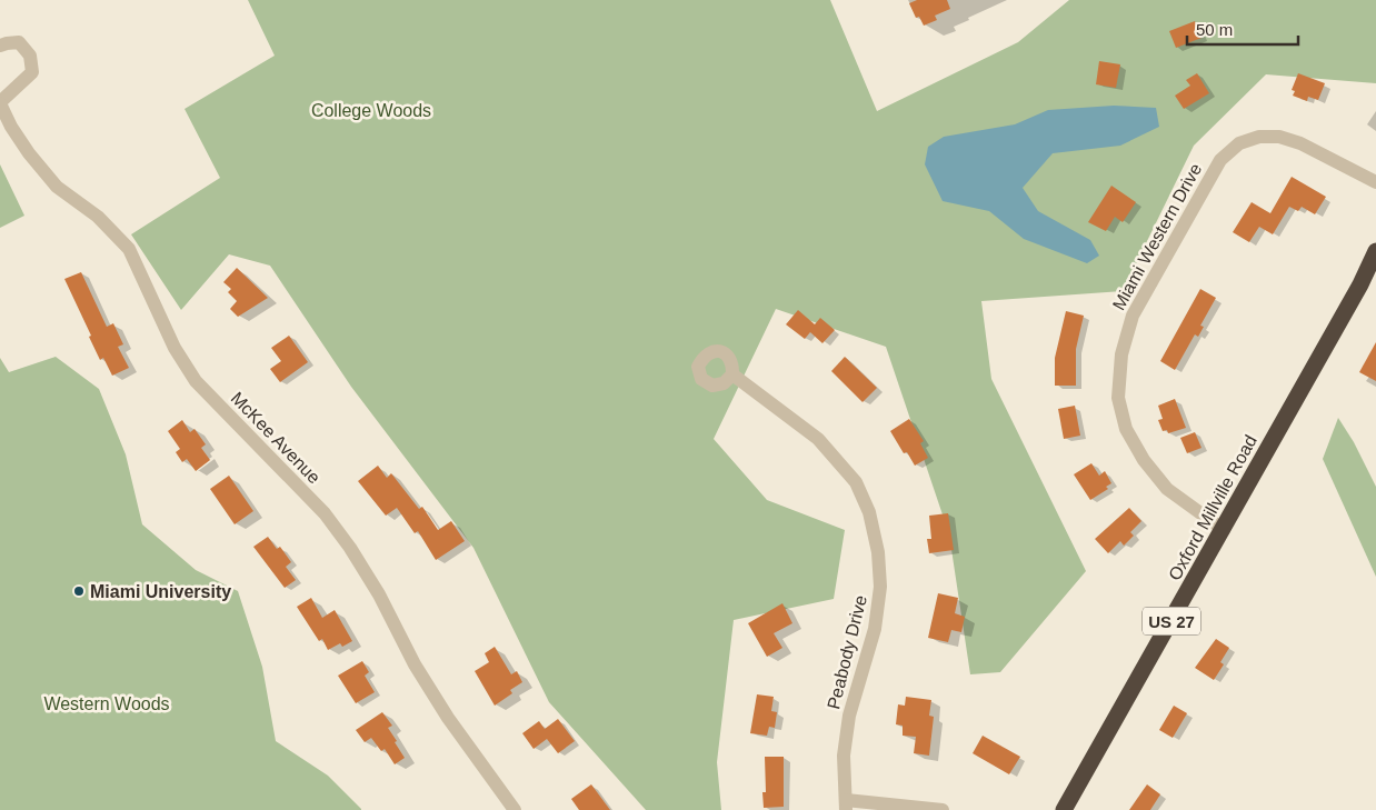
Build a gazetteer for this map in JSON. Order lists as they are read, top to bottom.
{
  "streets": {
    "highway": ["Oxford Millville Road", "US 27"],
    "street": ["Miami Western Drive", "McKee Avenue", "Peabody Drive"]
  },
  "crossings": [
    ["Miami Western Drive", "Oxford Millville Road"]
  ],
  "parks": ["College Woods", "Western Woods"],
  "places": ["Miami University"],
  "scale_bar": "50 m"
}
